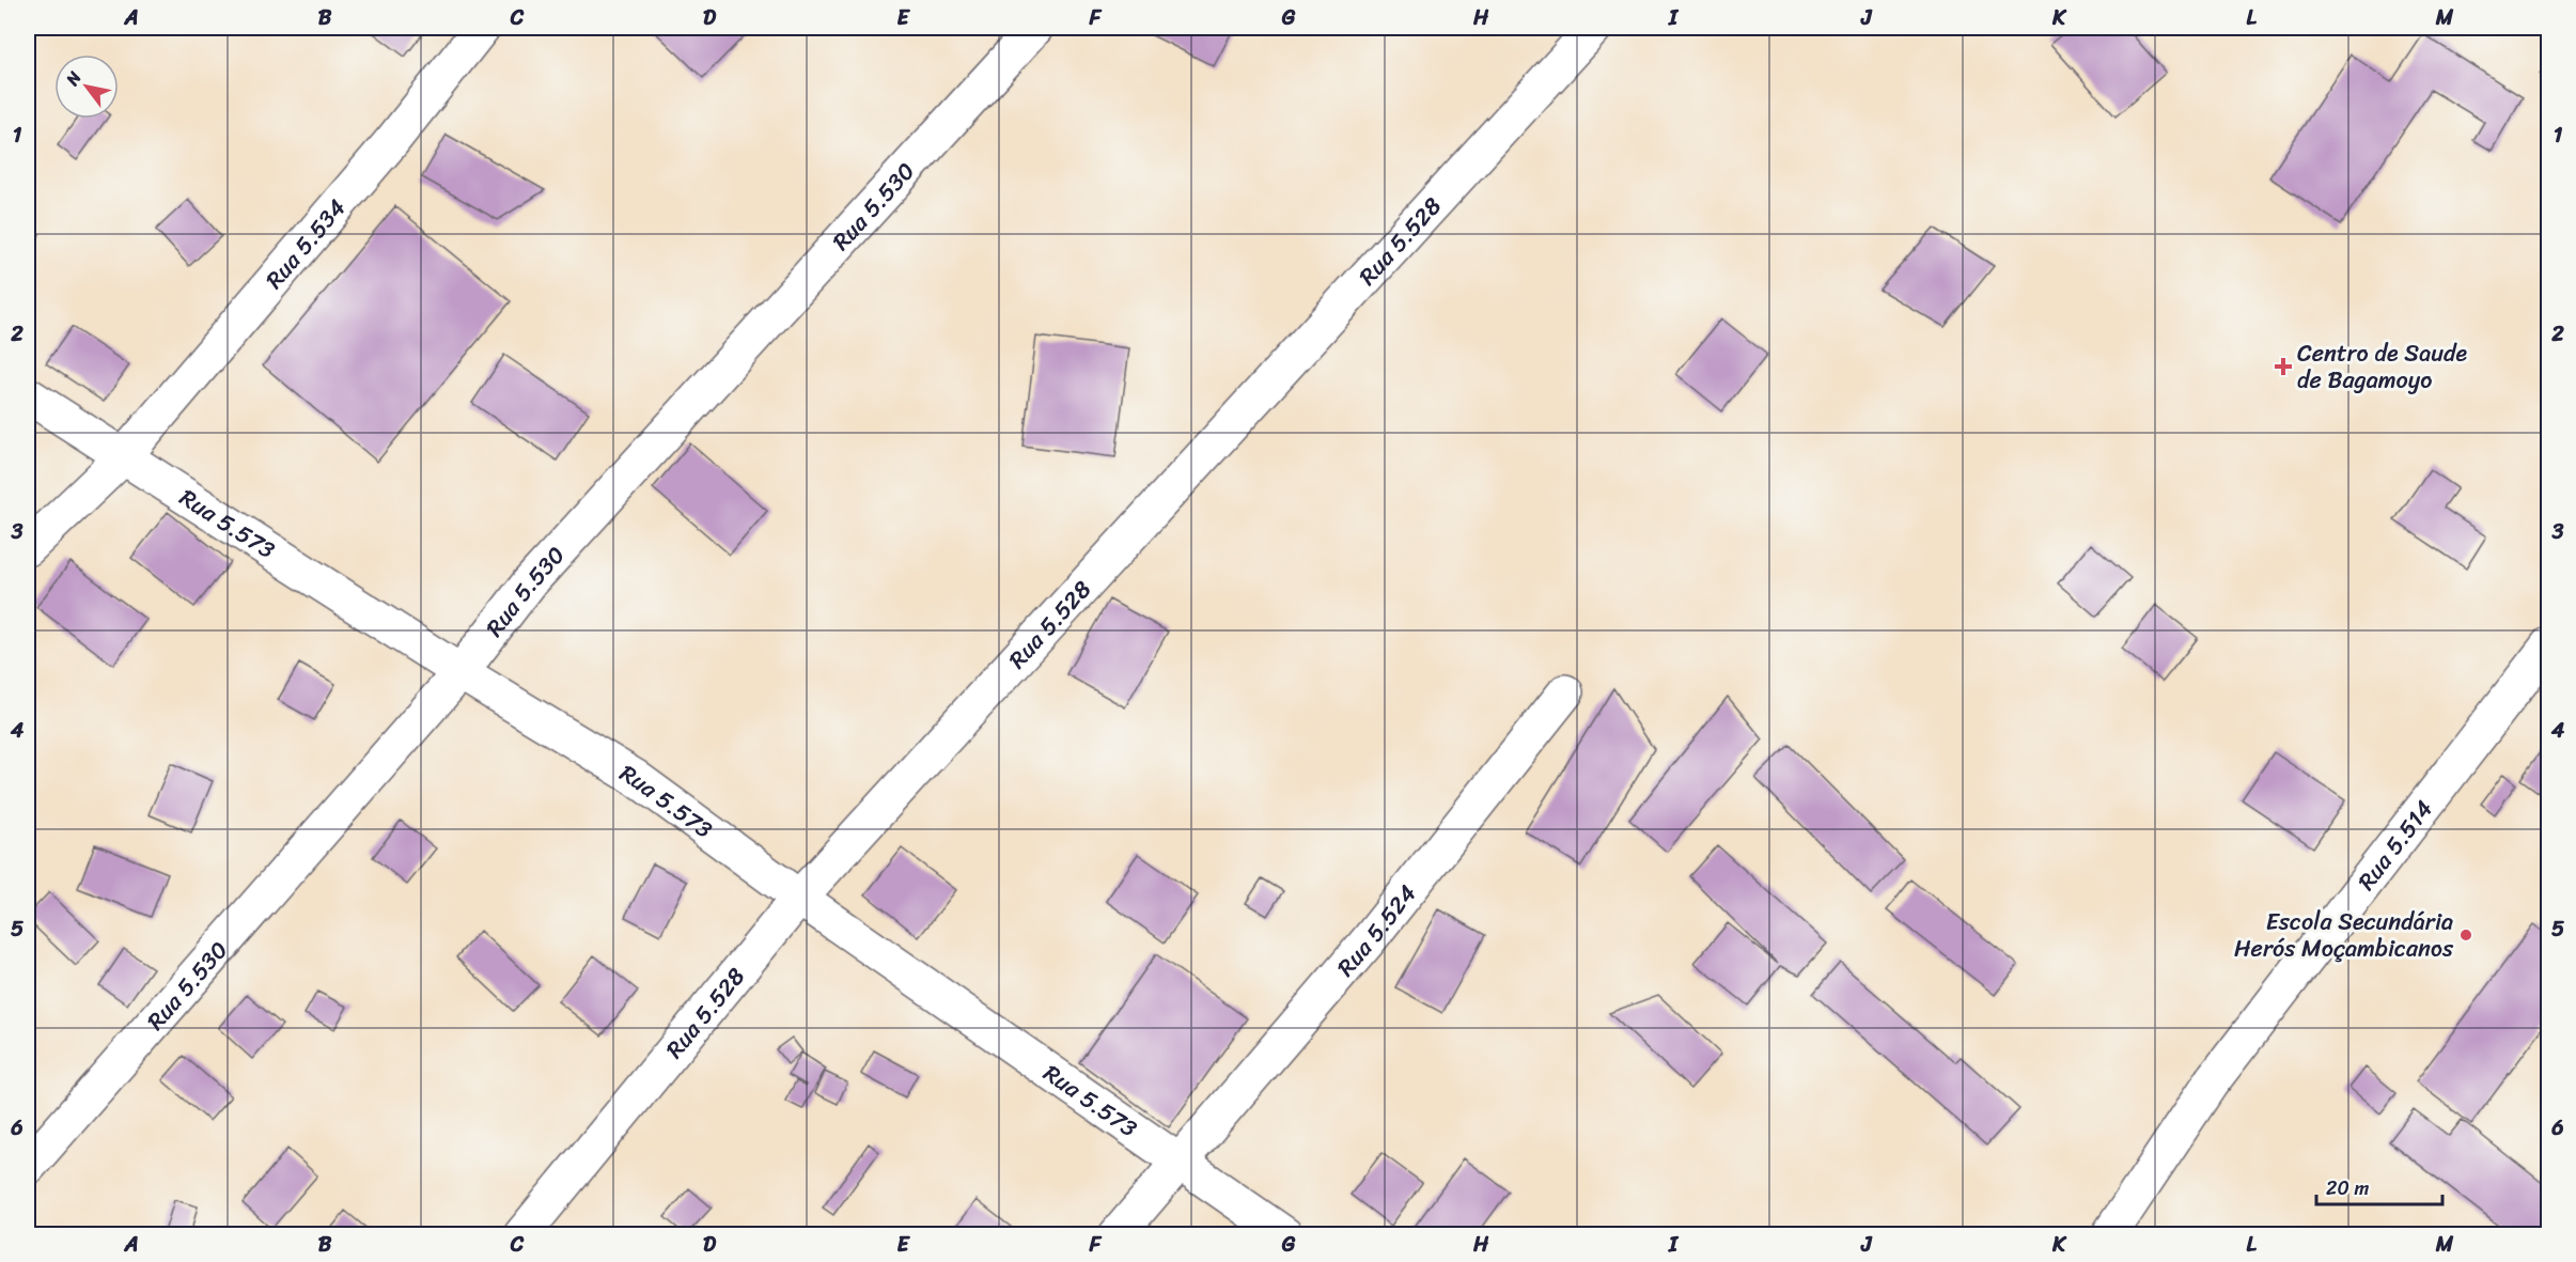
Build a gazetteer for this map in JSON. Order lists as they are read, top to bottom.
{
  "streets": {
    "street": [
      "Rua 5.530",
      "Rua 5.528",
      "Rua 5.534",
      "Rua 5.573",
      "Rua 5.514",
      "Rua 5.524"
    ]
  },
  "crossings": [
    ["Rua 5.530", "Rua 5.573"],
    ["Rua 5.528", "Rua 5.573"],
    ["Rua 5.534", "Rua 5.573"],
    ["Rua 5.573", "Rua 5.524"]
  ],
  "places": {
    "health": ["Centro de Saude de Bagamoyo"],
    "other": ["Escola Secundária Herós Moçambicanos"]
  },
  "scale_bar": "20 m",
  "north": "top left",
  "grid": {
    "columns": [
      "A",
      "B",
      "C",
      "D",
      "E",
      "F",
      "G",
      "H",
      "I",
      "J",
      "K",
      "L",
      "M"
    ],
    "rows": [
      "1",
      "2",
      "3",
      "4",
      "5",
      "6"
    ]
  }
}
